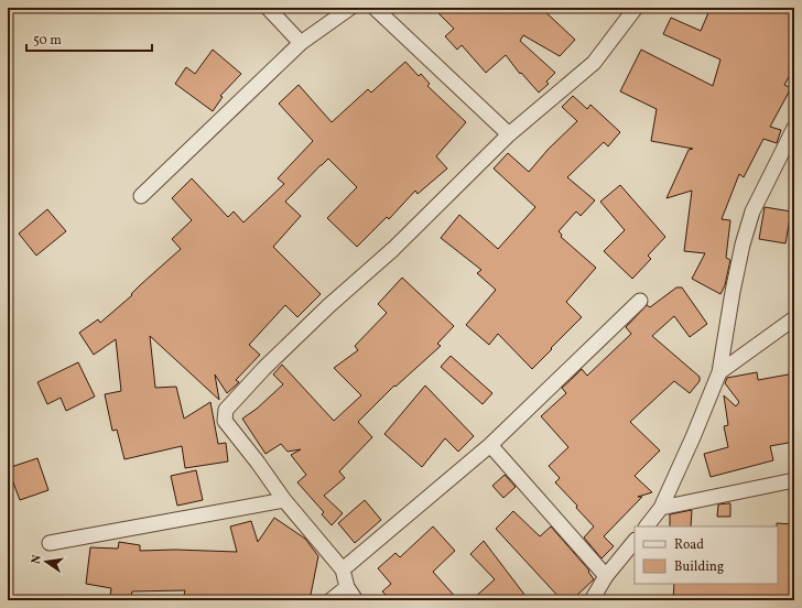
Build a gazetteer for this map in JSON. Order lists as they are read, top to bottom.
{
  "legend": ["Road", "Building"],
  "scale_bar": "50 m",
  "north": "left"
}
